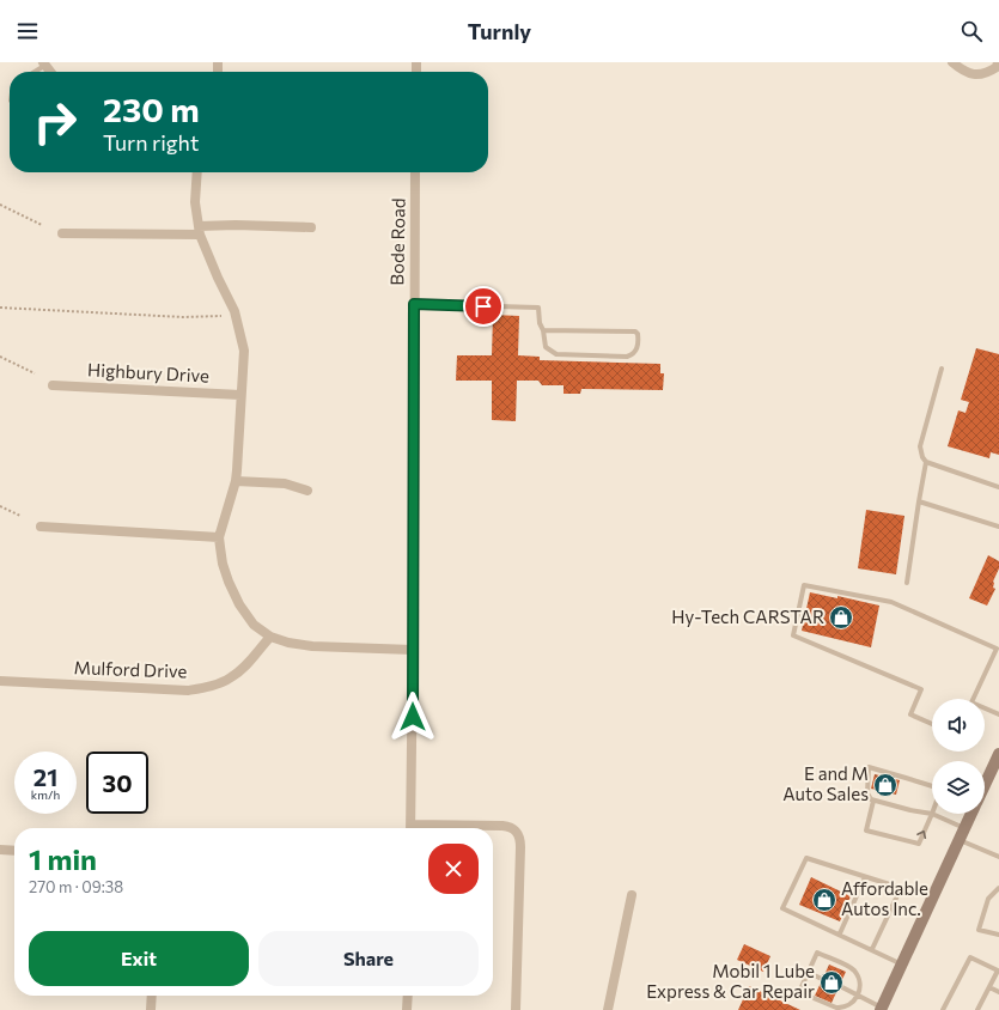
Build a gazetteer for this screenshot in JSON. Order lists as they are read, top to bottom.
{
  "streets": {
    "street": ["Bode Road", "Highbury Drive", "Mulford Drive"]
  },
  "places": {
    "shop": [
      "Hy-Tech CARSTAR",
      "E and M Auto Sales",
      "Affordable Autos Inc.",
      "Mobil 1 Lube Express & Car Repair"
    ]
  },
  "page": {
    "header": "Turnly",
    "turn": ["230 m", "Turn right"],
    "speed": "21 km/h",
    "limit": "30",
    "heading": ["1 min", "270 m · 09:38"],
    "buttons": ["Exit", "Share"]
  }
}
